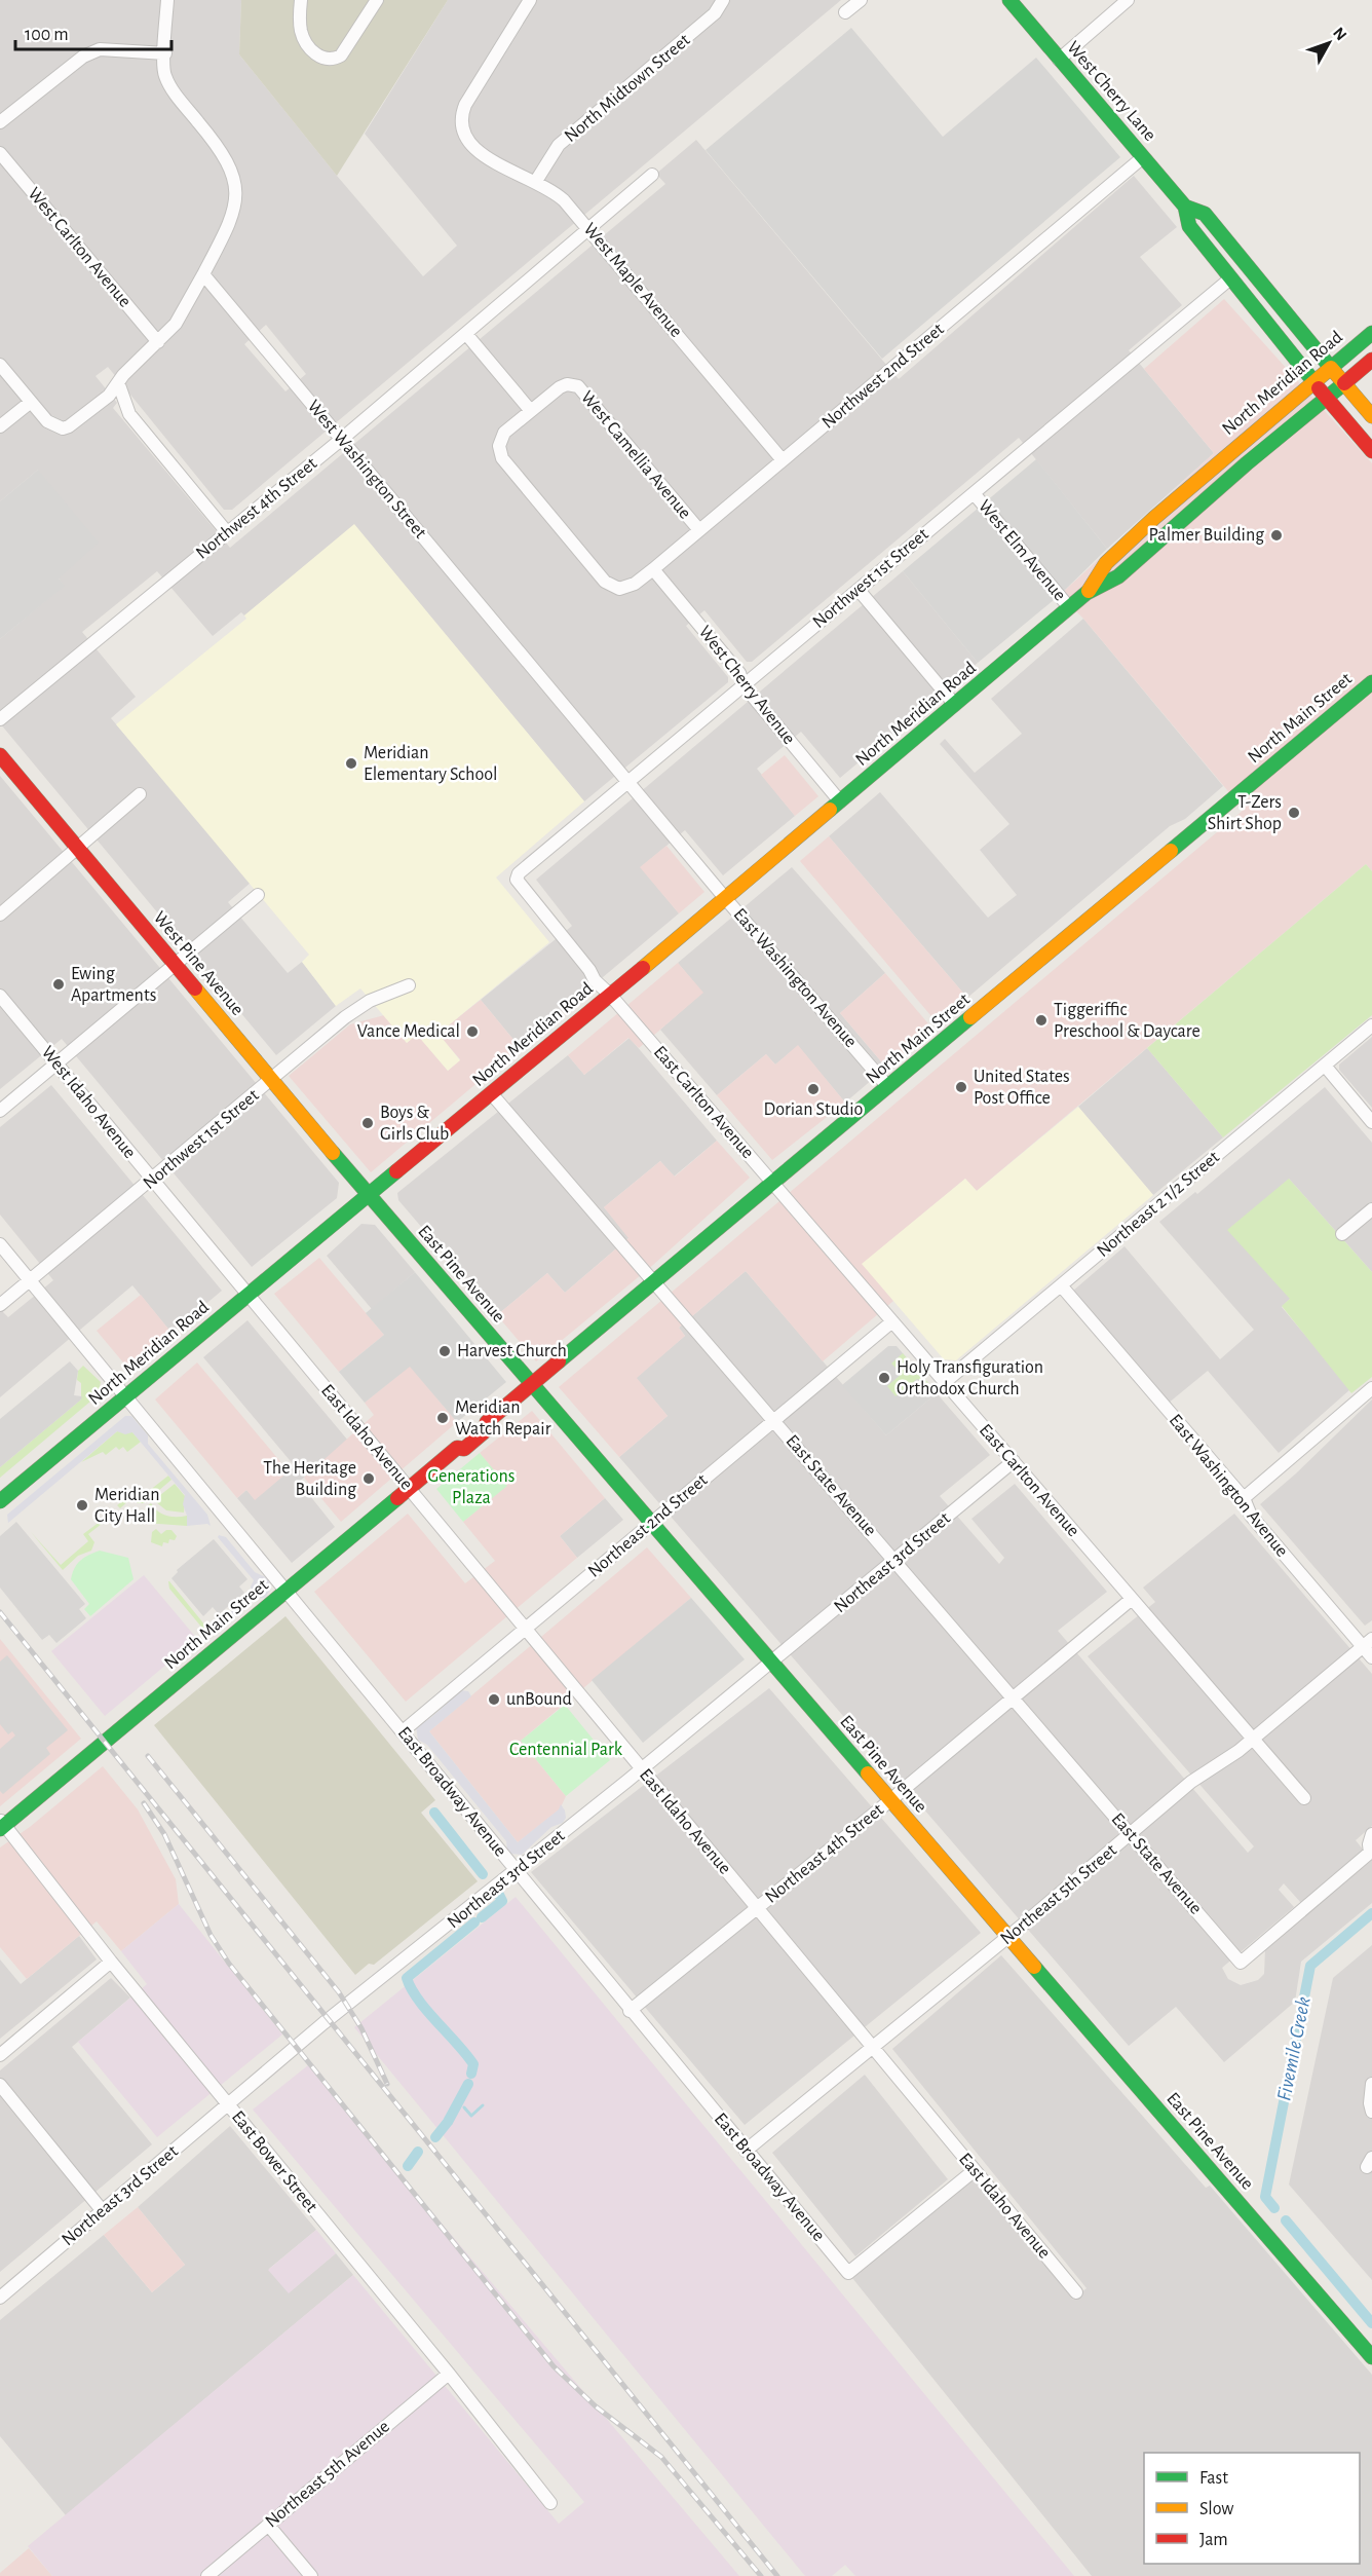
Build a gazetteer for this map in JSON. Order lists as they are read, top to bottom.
{
  "streets": {
    "street": [
      "North Midtown Street",
      "West Cherry Lane",
      "West Carlton Avenue",
      "West Maple Avenue",
      "Northwest 2nd Street",
      "North Meridian Road",
      "West Camellia Avenue",
      "West Washington Street",
      "Northwest 4th Street",
      "West Elm Avenue",
      "Northwest 1st Street",
      "West Cherry Avenue",
      "North Main Street",
      "West Pine Avenue",
      "East Washington Avenue",
      "West Idaho Avenue",
      "East Carlton Avenue",
      "Northeast 2 1/2 Street",
      "East Pine Avenue",
      "East Idaho Avenue",
      "East State Avenue",
      "Northeast 2nd Street",
      "Northeast 3rd Street",
      "East Broadway Avenue",
      "Northeast 4th Street",
      "Northeast 5th Street",
      "East Bower Street",
      "Northeast 5th Avenue"
    ]
  },
  "crossings": [
    ["North Midtown Street", "West Maple Avenue"],
    ["West Cherry Lane", "Northwest 2nd Street"],
    ["West Cherry Lane", "North Meridian Road"],
    ["West Cherry Lane", "Northwest 1st Street"],
    ["West Maple Avenue", "Northwest 2nd Street"],
    ["West Maple Avenue", "Northwest 4th Street"],
    ["Northwest 2nd Street", "West Camellia Avenue"],
    ["Northwest 2nd Street", "West Cherry Avenue"],
    ["North Meridian Road", "West Washington Street"],
    ["North Meridian Road", "West Elm Avenue"],
    ["North Meridian Road", "Northwest 1st Street"],
    ["North Meridian Road", "West Cherry Avenue"],
    ["North Meridian Road", "West Pine Avenue"],
    ["North Meridian Road", "East Washington Avenue"],
    ["North Meridian Road", "West Idaho Avenue"],
    ["North Meridian Road", "East Carlton Avenue"],
    ["North Meridian Road", "East Pine Avenue"],
    ["North Meridian Road", "East Idaho Avenue"],
    ["North Meridian Road", "East State Avenue"],
    ["North Meridian Road", "East Broadway Avenue"],
    ["West Washington Street", "Northwest 4th Street"],
    ["West Washington Street", "Northwest 1st Street"],
    ["West Washington Street", "East Washington Avenue"],
    ["West Elm Avenue", "Northwest 1st Street"],
    ["Northwest 1st Street", "West Cherry Avenue"],
    ["Northwest 1st Street", "West Pine Avenue"],
    ["Northwest 1st Street", "West Idaho Avenue"],
    ["Northwest 1st Street", "East Carlton Avenue"],
    ["Northwest 1st Street", "East Broadway Avenue"],
    ["North Main Street", "East Washington Avenue"],
    ["North Main Street", "East Carlton Avenue"],
    ["North Main Street", "East Pine Avenue"],
    ["North Main Street", "East Idaho Avenue"],
    ["North Main Street", "East State Avenue"],
    ["North Main Street", "East Broadway Avenue"],
    ["North Main Street", "East Bower Street"],
    ["West Pine Avenue", "East Pine Avenue"],
    ["East Washington Avenue", "Northeast 2 1/2 Street"],
    ["East Washington Avenue", "Northeast 5th Street"],
    ["West Idaho Avenue", "East Idaho Avenue"],
    ["East Carlton Avenue", "Northeast 2 1/2 Street"],
    ["East Carlton Avenue", "Northeast 2nd Street"],
    ["East Carlton Avenue", "Northeast 3rd Street"],
    ["East Carlton Avenue", "Northeast 4th Street"],
    ["East Carlton Avenue", "Northeast 5th Street"],
    ["East Pine Avenue", "Northeast 2nd Street"],
    ["East Pine Avenue", "Northeast 3rd Street"],
    ["East Pine Avenue", "Northeast 4th Street"],
    ["East Pine Avenue", "Northeast 5th Street"],
    ["East Idaho Avenue", "Northeast 2nd Street"],
    ["East Idaho Avenue", "Northeast 3rd Street"],
    ["East Idaho Avenue", "East Broadway Avenue"],
    ["East Idaho Avenue", "Northeast 4th Street"],
    ["East Idaho Avenue", "Northeast 5th Street"],
    ["East State Avenue", "Northeast 2nd Street"],
    ["East State Avenue", "Northeast 3rd Street"],
    ["East State Avenue", "Northeast 4th Street"],
    ["East State Avenue", "Northeast 5th Street"],
    ["Northeast 2nd Street", "East Broadway Avenue"],
    ["Northeast 3rd Street", "East Broadway Avenue"],
    ["Northeast 3rd Street", "East Bower Street"],
    ["East Broadway Avenue", "Northeast 4th Street"],
    ["East Broadway Avenue", "Northeast 5th Street"],
    ["East Bower Street", "Northeast 5th Avenue"]
  ],
  "water": ["Fivemile Creek"],
  "parks": ["Generations Plaza", "Centennial Park"],
  "places": [
    "Palmer Building",
    "Meridian Elementary School",
    "T-Zers Shirt Shop",
    "Ewing Apartments",
    "Tiggeriffic Preschool & Daycare",
    "Vance Medical",
    "United States Post Office",
    "Dorian Studio",
    "Boys & Girls Club",
    "Harvest Church",
    "Holy Transfiguration Orthodox Church",
    "Meridian Watch Repair",
    "The Heritage Building",
    "Meridian City Hall",
    "unBound"
  ],
  "legend": ["Fast", "Slow", "Jam"],
  "scale_bar": "100 m",
  "north": "top right"
}
